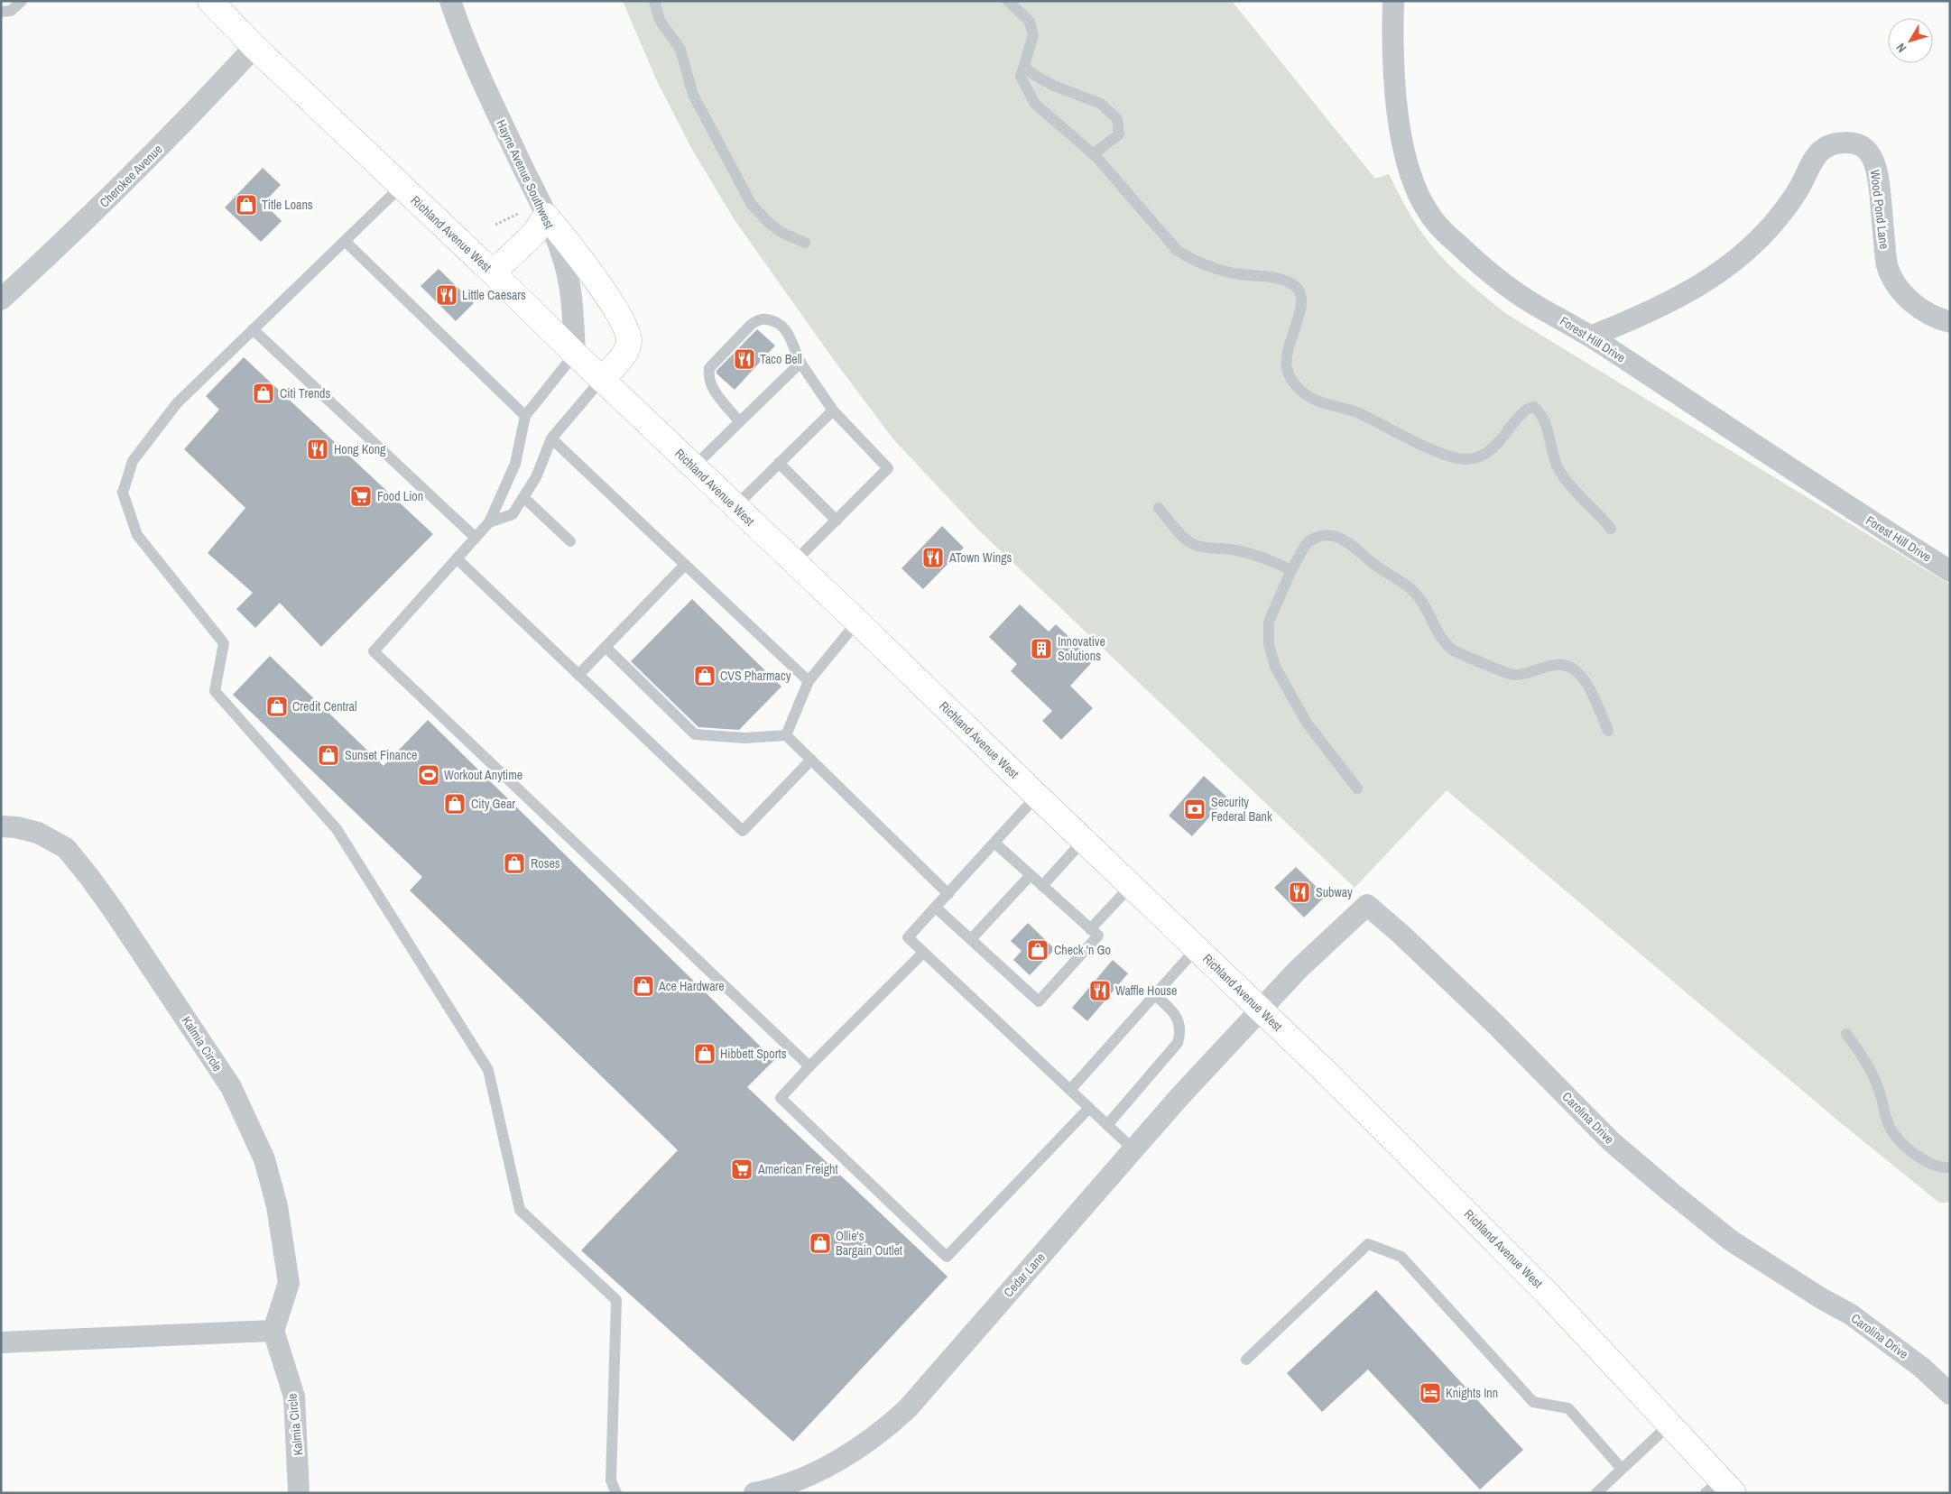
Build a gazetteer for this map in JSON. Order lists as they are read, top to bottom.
{
  "streets": {
    "main road": ["Richland Avenue West"],
    "street": [
      "Hayne Avenue Southwest",
      "Cherokee Avenue",
      "Wood Pond Lane",
      "Forest Hill Drive",
      "Kalmia Circle",
      "Carolina Drive",
      "Cedar Lane"
    ]
  },
  "crossings": [
    ["Hayne Avenue Southwest", "Richland Avenue West"],
    ["Cherokee Avenue", "Richland Avenue West"],
    ["Wood Pond Lane", "Forest Hill Drive"],
    ["Richland Avenue West", "Carolina Drive"],
    ["Richland Avenue West", "Cedar Lane"],
    ["Carolina Drive", "Cedar Lane"]
  ],
  "places": {
    "shop": [
      "Title Loans",
      "Citi Trends",
      "CVS Pharmacy",
      "Credit Central",
      "Sunset Finance",
      "City Gear",
      "Roses",
      "Check 'n Go",
      "Ace Hardware",
      "Hibbett Sports",
      "Ollie's Bargain Outlet"
    ],
    "restaurant": [
      "Little Caesars",
      "Taco Bell",
      "Hong Kong",
      "ATown Wings",
      "Subway",
      "Waffle House"
    ],
    "supermarket": ["Food Lion", "American Freight"],
    "building": ["Innovative Solutions"],
    "sports": ["Workout Anytime"],
    "bank": ["Security Federal Bank"],
    "hotel": ["Knights Inn"]
  },
  "north": "bottom left"
}
